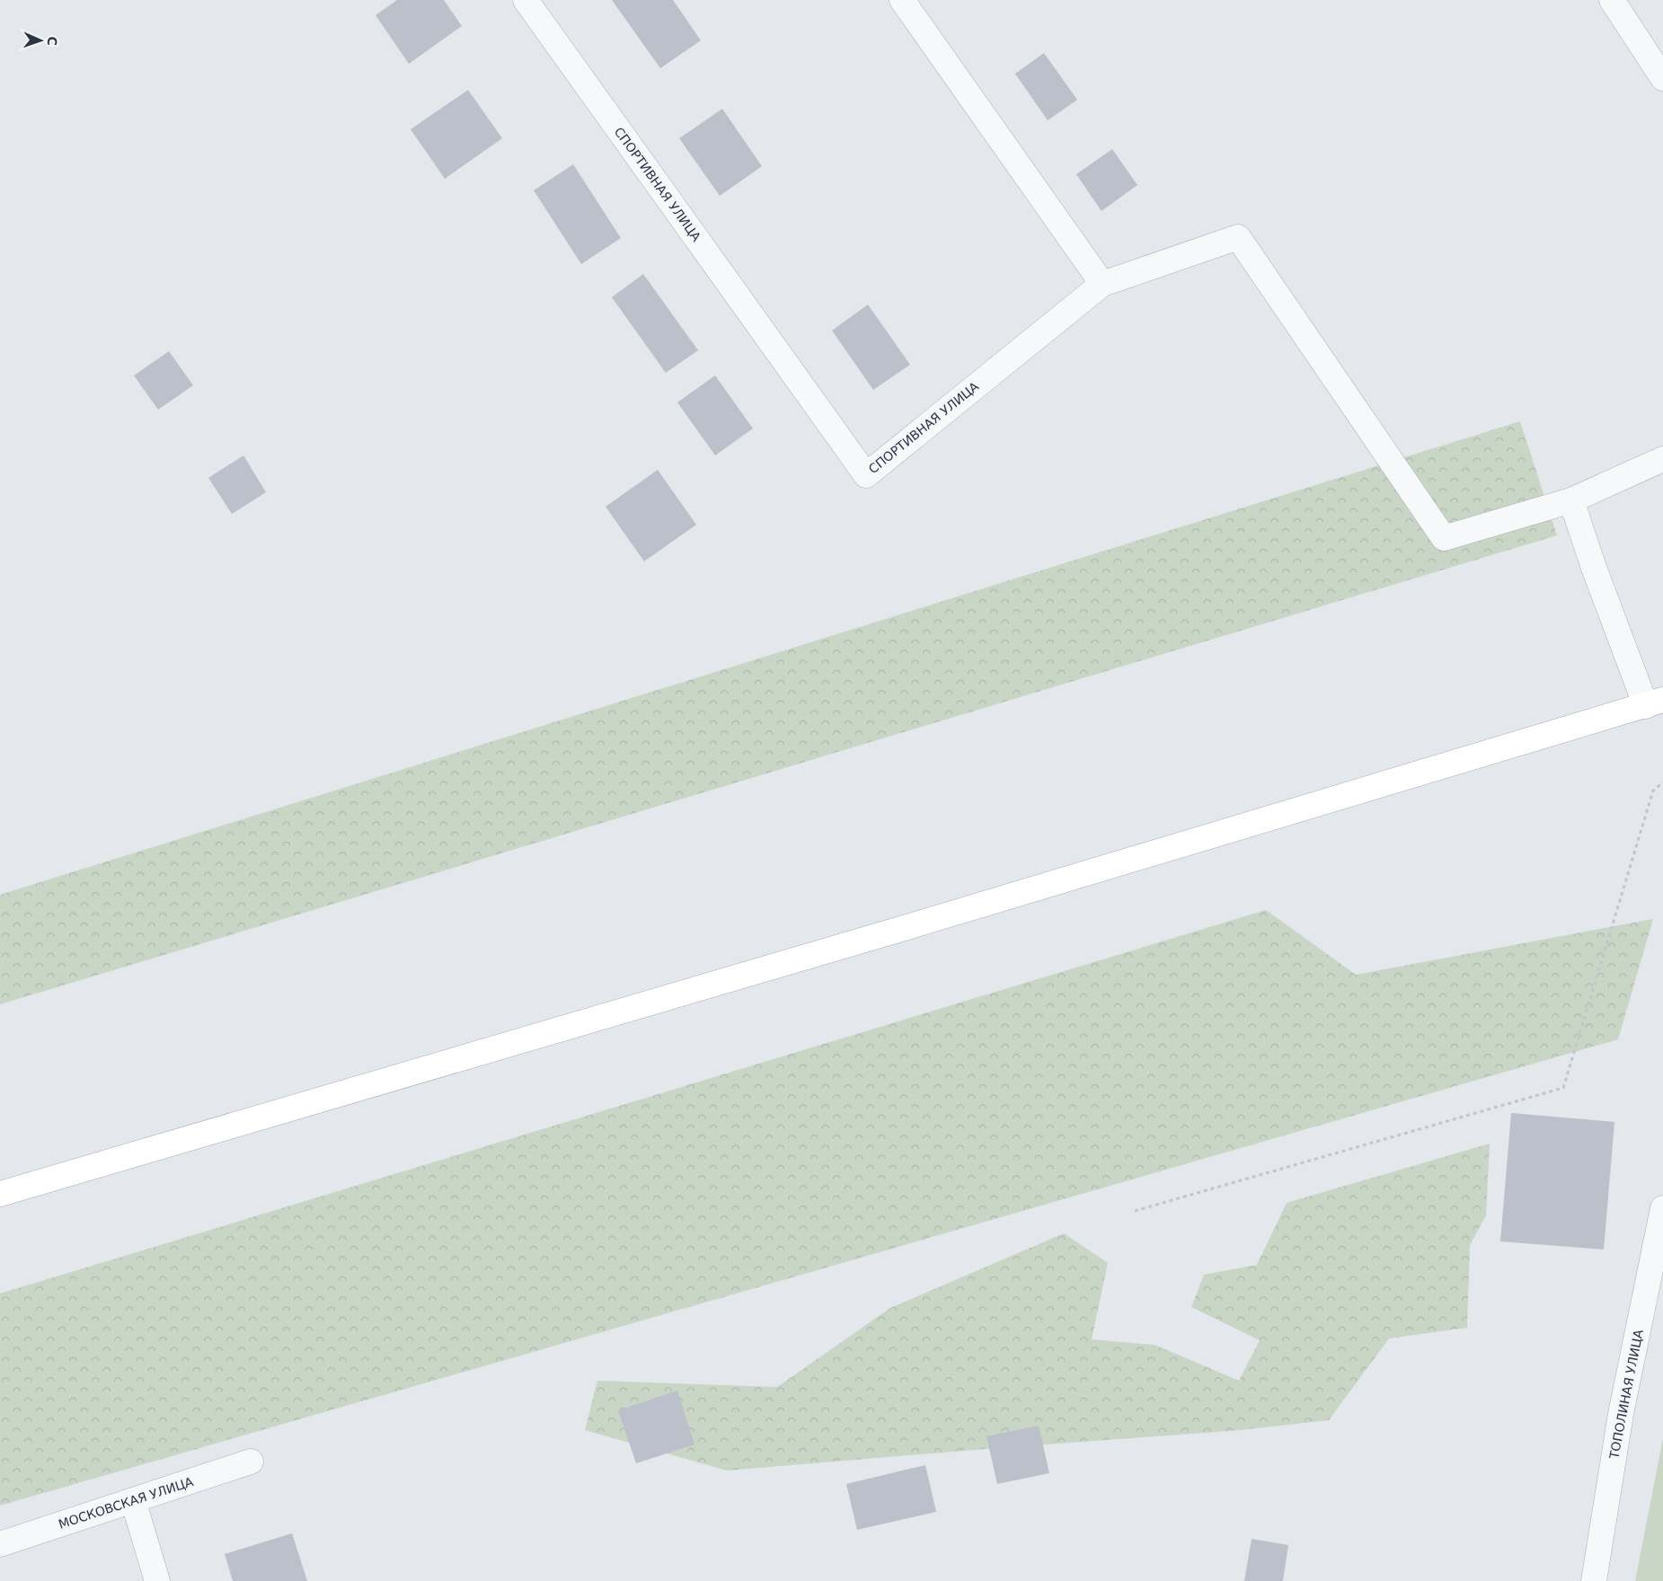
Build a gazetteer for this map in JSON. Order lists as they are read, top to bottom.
{
  "streets": {
    "street": ["СПОРТИВНАЯ УЛИЦА", "ТОПОЛИНАЯ УЛИЦА", "МОСКОВСКАЯ УЛИЦА"]
  },
  "north": "right"
}
